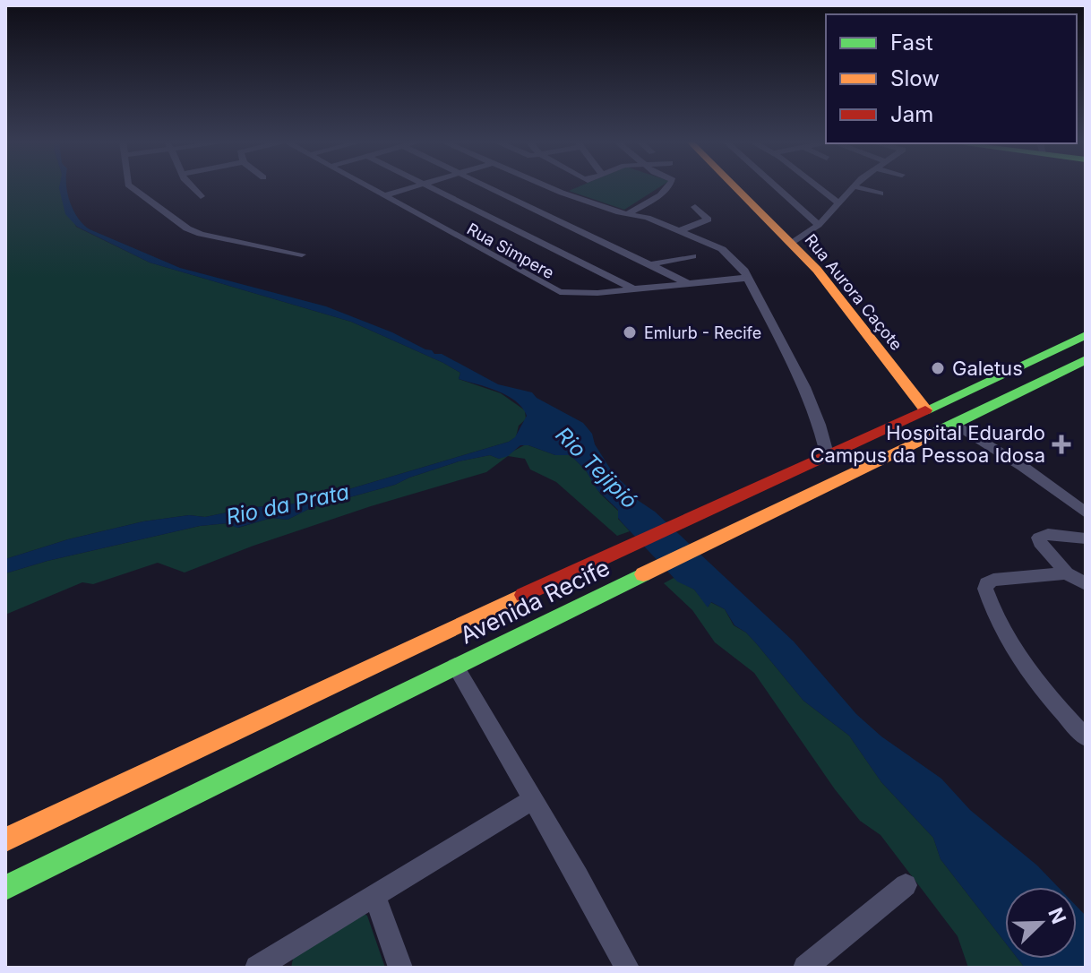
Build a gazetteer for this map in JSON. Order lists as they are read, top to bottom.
{
  "streets": {
    "main road": ["Rua Aurora Caçote", "Avenida Recife"],
    "street": ["Rua Simpere"]
  },
  "crossings": [
    ["Rua Aurora Caçote", "Avenida Recife"]
  ],
  "water": ["Rio Tejipió", "Rio da Prata"],
  "places": {
    "other": ["Emlurb - Recife", "Galetus"],
    "health": ["Hospital Eduardo Campus da Pessoa Idosa"]
  },
  "legend": ["Fast", "Slow", "Jam"],
  "north": "top right"
}
